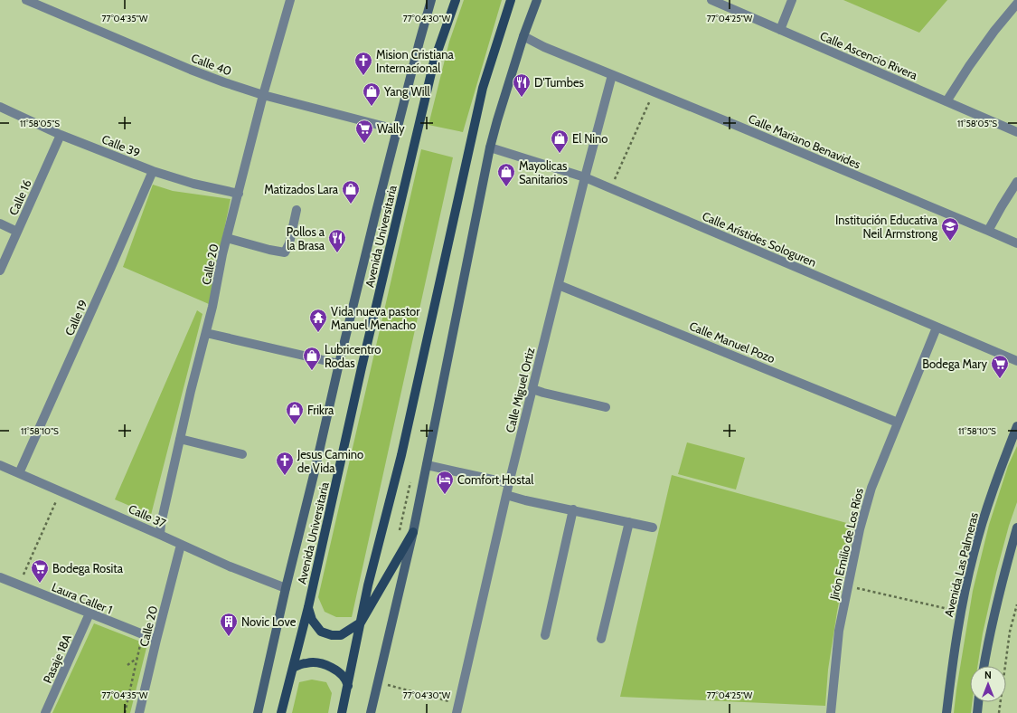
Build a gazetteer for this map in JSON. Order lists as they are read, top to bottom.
{
  "streets": {
    "main road": ["Avenida Universitaria", "Avenida Las Palmeras"],
    "street": [
      "Calle Ascencio Rivera",
      "Calle 40",
      "Calle Mariano Benavides",
      "Calle 39",
      "Calle 16",
      "Calle Arístides Sologuren",
      "Calle 20",
      "Calle 19",
      "Calle Manuel Pozo",
      "Calle Miguel Ortiz",
      "Calle 37",
      "Jirón Emilio de Los Ríos",
      "Laura Caller 1",
      "Pasaje 18A"
    ]
  },
  "crossings": [
    ["Calle 40", "Avenida Universitaria"],
    ["Calle 40", "Calle 20"],
    ["Calle Mariano Benavides", "Calle Miguel Ortiz"],
    ["Calle 39", "Calle 16"],
    ["Calle 39", "Calle 20"],
    ["Calle 39", "Calle 19"],
    ["Avenida Universitaria", "Calle 37"],
    ["Calle Arístides Sologuren", "Calle Miguel Ortiz"],
    ["Calle Arístides Sologuren", "Jirón Emilio de Los Ríos"],
    ["Calle 20", "Calle 37"],
    ["Calle 20", "Laura Caller 1"],
    ["Calle 19", "Calle 37"],
    ["Calle Manuel Pozo", "Calle Miguel Ortiz"],
    ["Calle Manuel Pozo", "Jirón Emilio de Los Ríos"],
    ["Laura Caller 1", "Pasaje 18A"]
  ],
  "places": {
    "church": ["Mision Cristiana Internacíonal", "Jesus Camino de Vida"],
    "restaurant": ["D'Tumbes", "Pollos a la Brasa"],
    "shop": [
      "Yang Will",
      "El Nino",
      "Mayolicas Sanitarios",
      "Matizados Lara",
      "Lubricentro Rodas",
      "Frikra"
    ],
    "supermarket": ["Wally", "Bodega Mary", "Bodega Rosita"],
    "school or university": ["Institución Educativa Neil Armstrong"],
    "temple": ["Vida nueva pastor Manuel Menacho"],
    "hotel": ["Comfort Hostal"],
    "building": ["Novic Love"]
  },
  "north": "top",
  "coordinates": [
    "77°04'35\"W",
    "77°04'30\"W",
    "77°04'25\"W",
    "11°58'05\"S",
    "11°58'10\"S"
  ]
}
